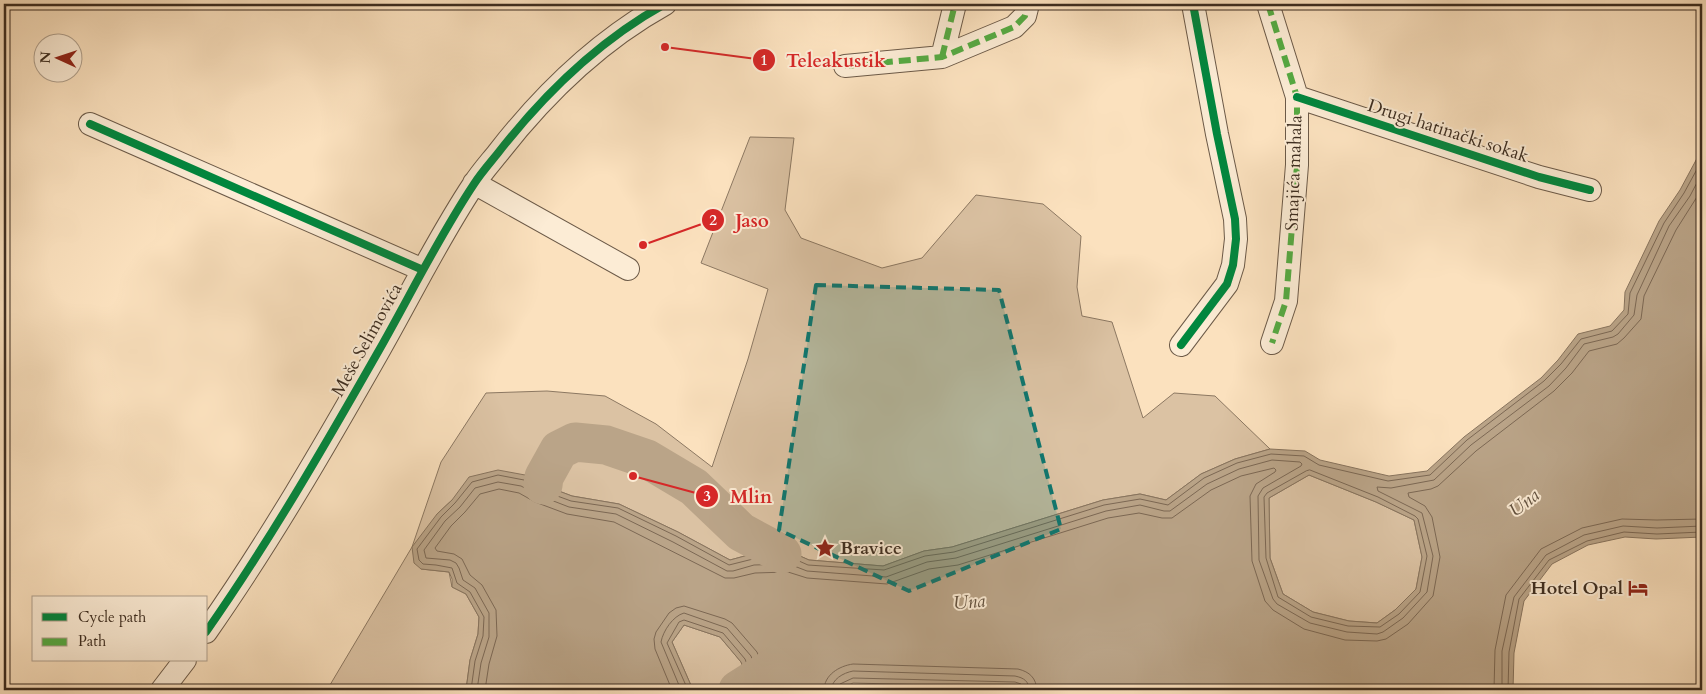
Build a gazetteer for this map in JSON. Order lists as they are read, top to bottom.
{
  "streets": {
    "street": ["Drugi hatinački sokak", "Smajića mahala", "Meše Selimovića"]
  },
  "crossings": [
    ["Drugi hatinački sokak", "Smajića mahala"]
  ],
  "water": ["Una"],
  "places": {
    "other": ["Teleakustik", "Jaso", "Mlin"],
    "place": ["Bravice"],
    "hotel": ["Hotel Opal"]
  },
  "legend": ["Cycle path", "Path"],
  "north": "left"
}
